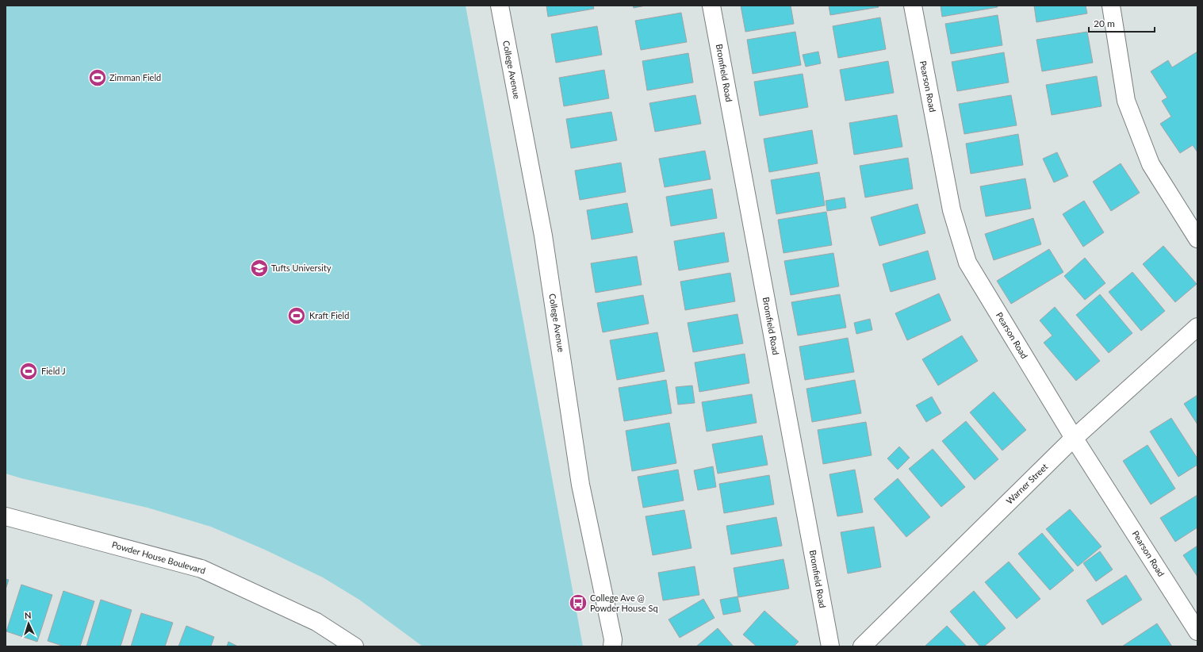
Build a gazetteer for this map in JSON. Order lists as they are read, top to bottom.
{
  "streets": {
    "street": [
      "College Avenue",
      "Bromfield Road",
      "Pearson Road",
      "Warner Street",
      "Powder House Boulevard"
    ]
  },
  "crossings": [
    ["Pearson Road", "Warner Street"]
  ],
  "places": {
    "sports": ["Zimman Field", "Kraft Field", "Field J"],
    "school or university": ["Tufts University"],
    "bus stop": ["College Ave @ Powder House Sq"]
  },
  "scale_bar": "20 m",
  "north": "top"
}
